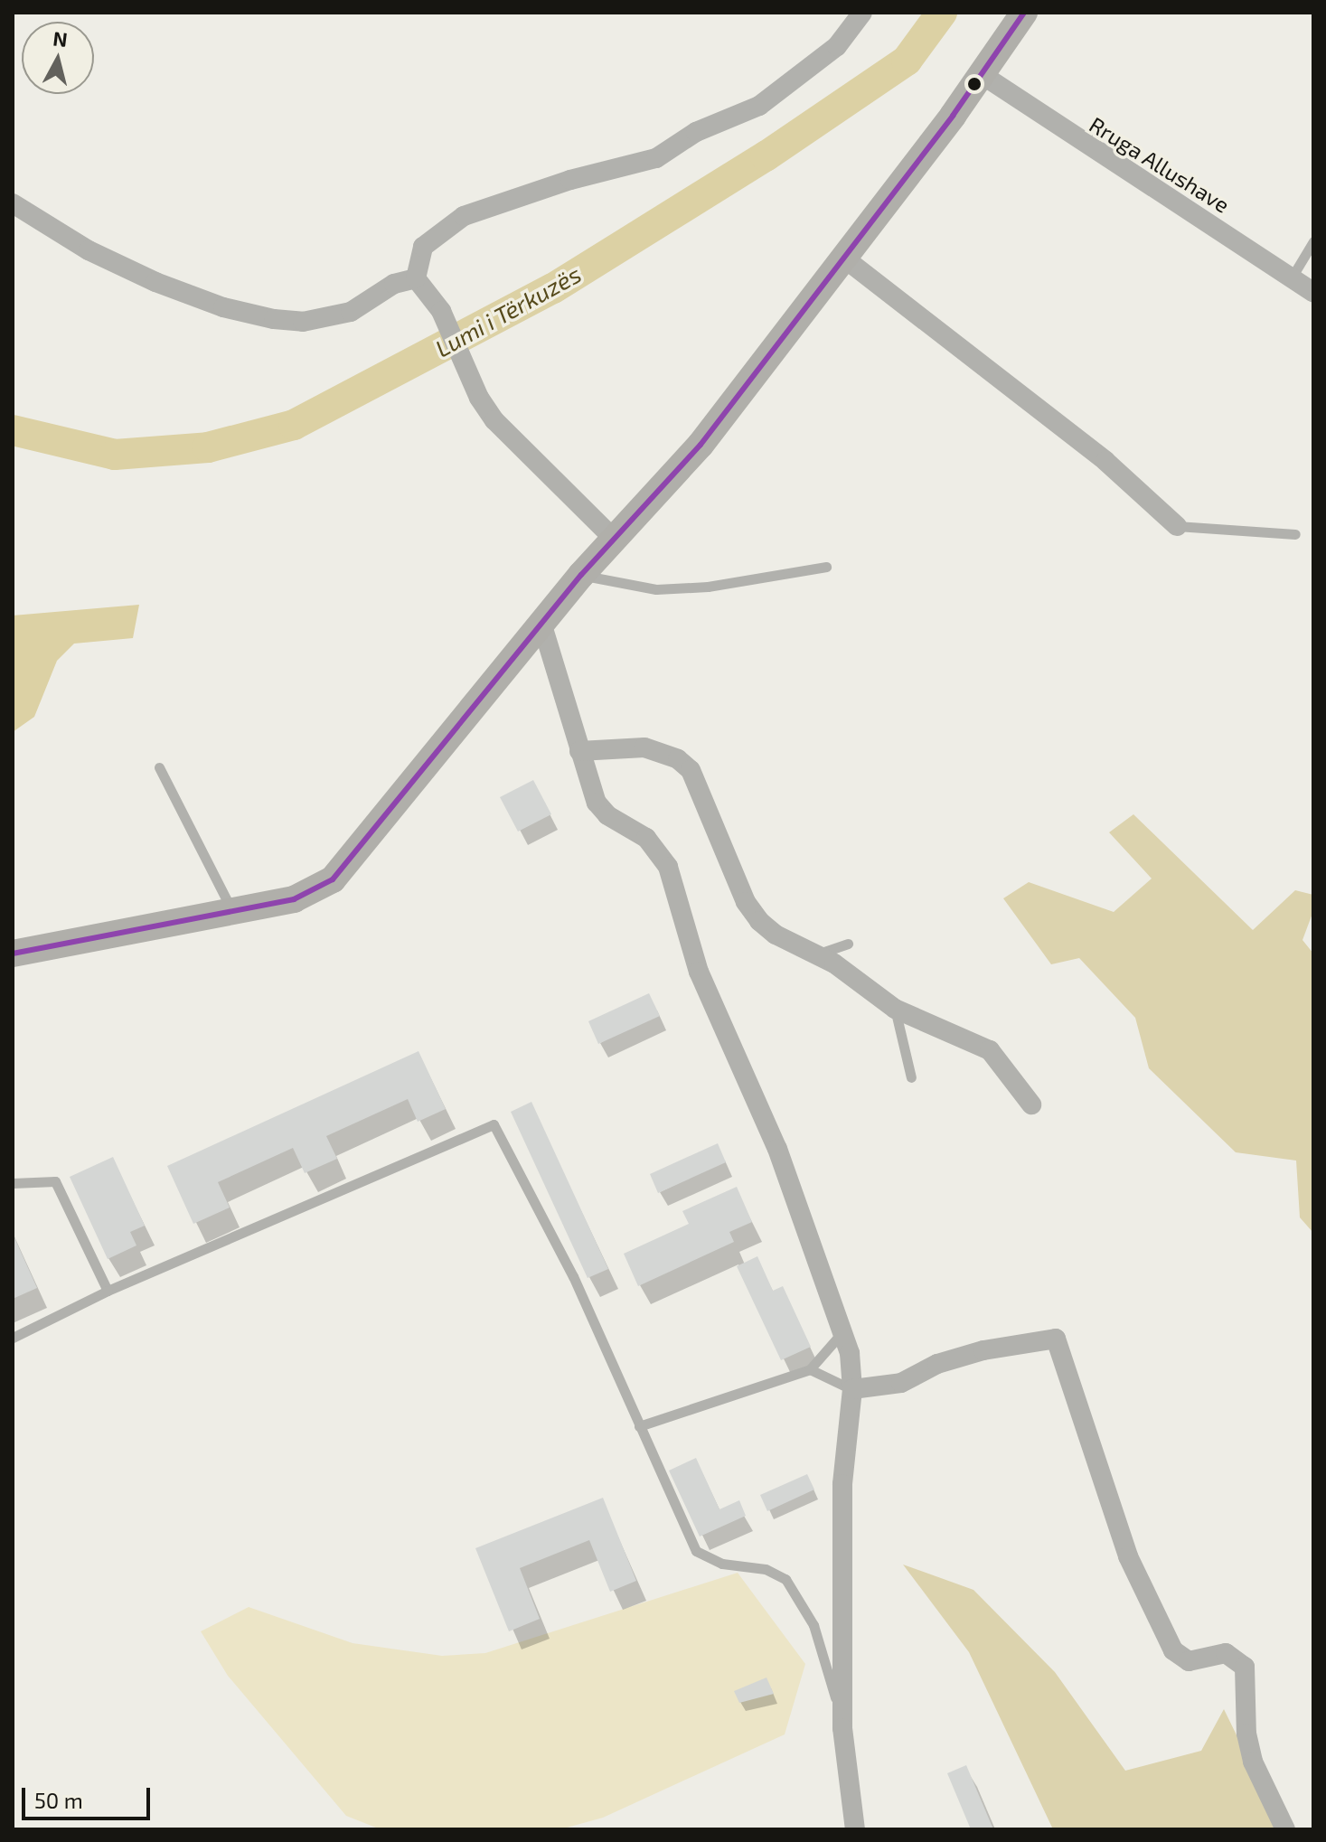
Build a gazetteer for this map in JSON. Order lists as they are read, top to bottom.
{
  "streets": {
    "street": ["Rruga Allushave"]
  },
  "water": ["Lumi i Tërkuzës"],
  "scale_bar": "50 m",
  "north": "top"
}
